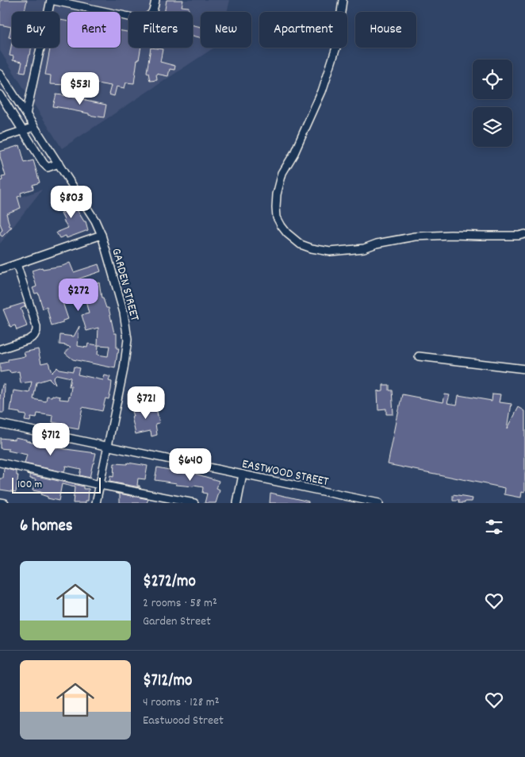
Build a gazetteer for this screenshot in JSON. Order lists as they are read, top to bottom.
{
  "streets": {
    "street": ["GARDEN STREET", "EASTWOOD STREET"]
  },
  "crossings": [
    ["GARDEN STREET", "EASTWOOD STREET"]
  ],
  "scale_bar": "100 m",
  "page": {
    "chip": [
      "Buy",
      "Rent",
      "Filters",
      "New",
      "Apartment",
      "House"
    ],
    "price": [
      "$531",
      "$803",
      "$272",
      "$721",
      "$712",
      "$640"
    ],
    "scale": "100 m",
    "heading": "6 homes",
    "list": [
      {
        "name": "$272/mo",
        "note": "2 rooms · 58 m² · Garden Street"
      },
      {
        "name": "$712/mo",
        "note": "4 rooms · 128 m² · Eastwood Street"
      }
    ]
  }
}
